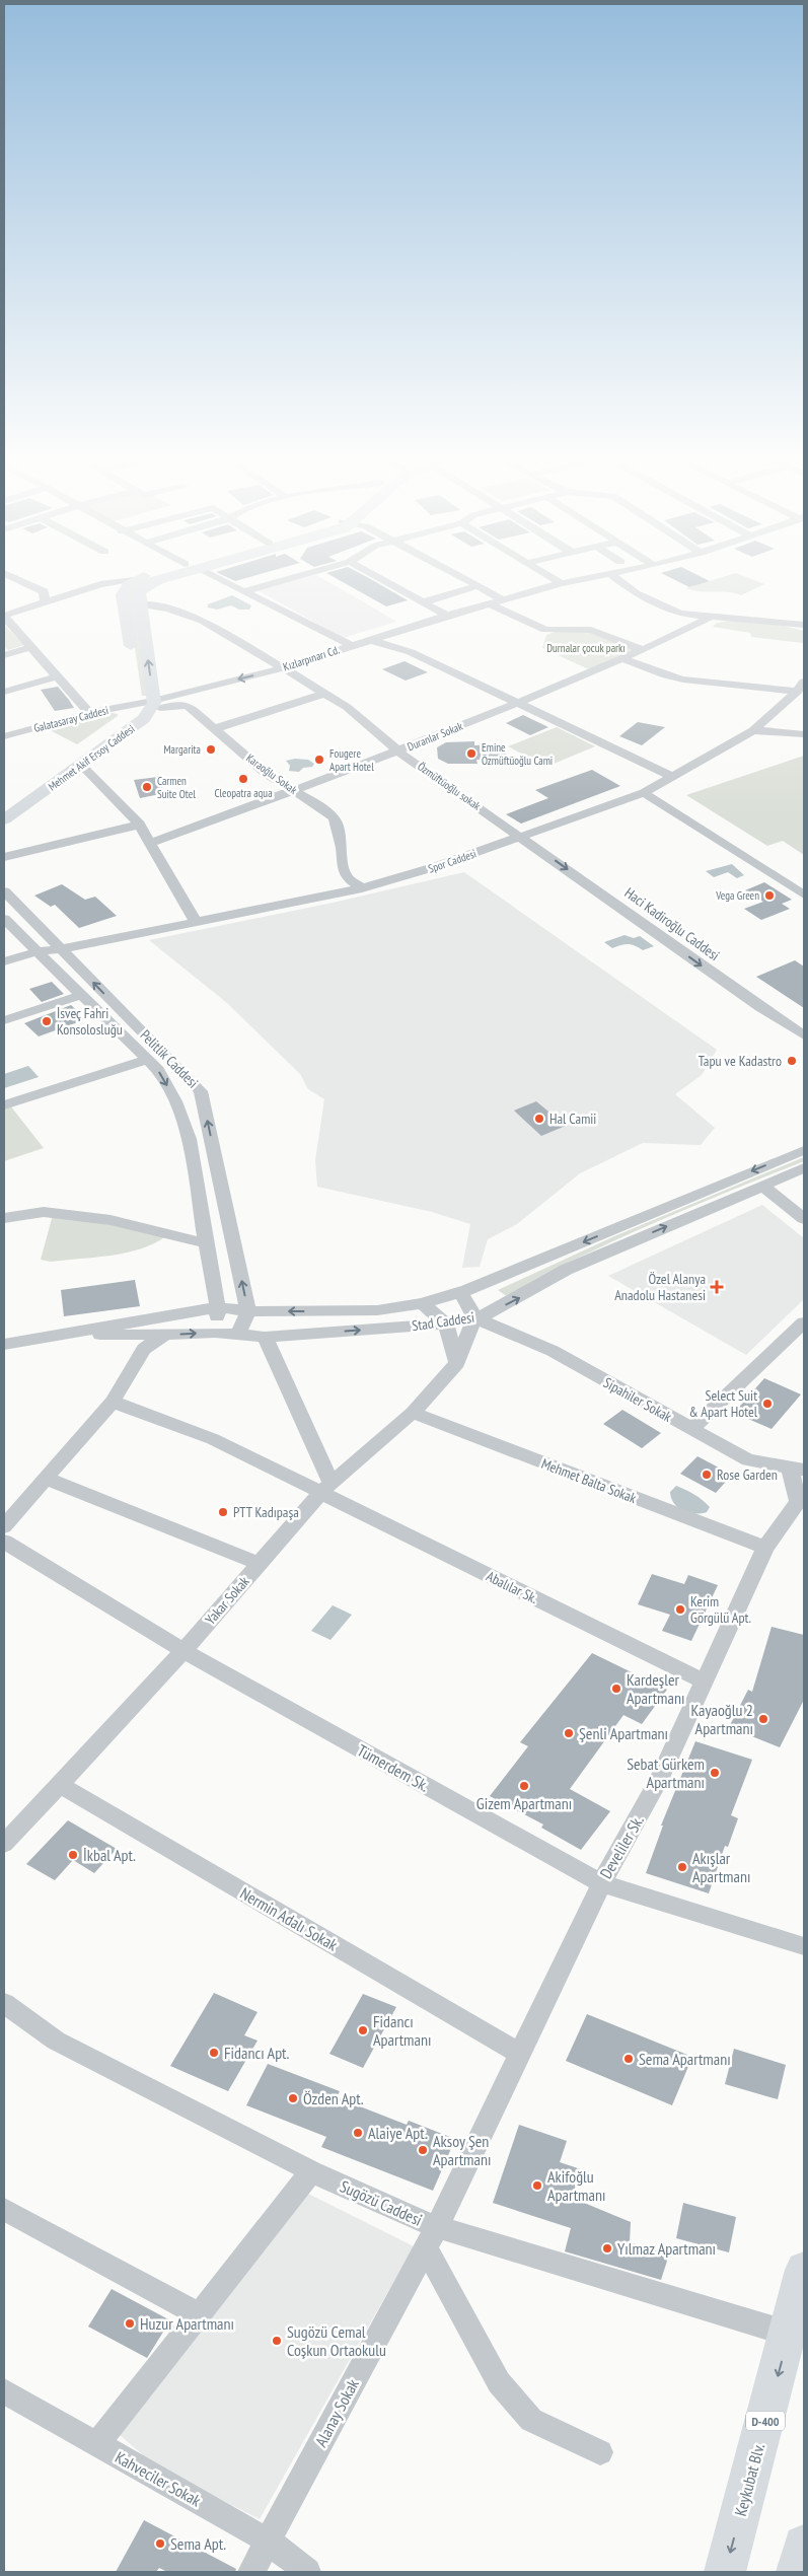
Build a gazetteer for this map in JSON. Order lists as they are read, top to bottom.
{
  "streets": {
    "highway": ["D-400", "Keykubat Blv."],
    "main road": ["Mehmet Akif Ersoy Caddesi"],
    "street": [
      "Kızlarpınarı Cd.",
      "Galatasaray Caddesi",
      "Duranlar Sokak",
      "Karaoğlu Sokak",
      "Özmüftüoğlu sokak",
      "Spor Caddesi",
      "Haci Kadiroğlu Caddesi",
      "Pelitlik Caddesi",
      "Stad Caddesi",
      "Sipahiler Sokak",
      "Mehmet Balta Sokak",
      "Abalılar Sk.",
      "Yakar Sokak",
      "Tümerdem Sk.",
      "Develiler Sk.",
      "Nermin Adalı Sokak",
      "Sugözü Caddesi",
      "Alanay Sokak",
      "Kahveciler Sokak"
    ]
  },
  "crossings": [
    ["Kızlarpınarı Cd.", "Galatasaray Caddesi"],
    ["Kızlarpınarı Cd.", "Mehmet Akif Ersoy Caddesi"],
    ["Kızlarpınarı Cd.", "Özmüftüoğlu sokak"],
    ["Galatasaray Caddesi", "Mehmet Akif Ersoy Caddesi"],
    ["Duranlar Sokak", "Karaoğlu Sokak"],
    ["Duranlar Sokak", "Özmüftüoğlu sokak"],
    ["Mehmet Akif Ersoy Caddesi", "Karaoğlu Sokak"],
    ["Karaoğlu Sokak", "Spor Caddesi"],
    ["Özmüftüoğlu sokak", "Spor Caddesi"],
    ["Özmüftüoğlu sokak", "Haci Kadiroğlu Caddesi"],
    ["Spor Caddesi", "Haci Kadiroğlu Caddesi"],
    ["Spor Caddesi", "Pelitlik Caddesi"],
    ["Pelitlik Caddesi", "Stad Caddesi"],
    ["Stad Caddesi", "Sipahiler Sokak"],
    ["Stad Caddesi", "Yakar Sokak"],
    ["Sipahiler Sokak", "Yakar Sokak"],
    ["Sipahiler Sokak", "Develiler Sk."],
    ["Mehmet Balta Sokak", "Yakar Sokak"],
    ["Mehmet Balta Sokak", "Develiler Sk."],
    ["Abalılar Sk.", "Yakar Sokak"],
    ["Abalılar Sk.", "Develiler Sk."],
    ["Yakar Sokak", "Tümerdem Sk."],
    ["Yakar Sokak", "Nermin Adalı Sokak"],
    ["Tümerdem Sk.", "Develiler Sk."],
    ["Develiler Sk.", "Nermin Adalı Sokak"],
    ["Develiler Sk.", "Sugözü Caddesi"],
    ["Develiler Sk.", "Alanay Sokak"],
    ["Sugözü Caddesi", "Alanay Sokak"],
    ["Sugözü Caddesi", "Keykubat Blv."],
    ["Alanay Sokak", "Kahveciler Sokak"]
  ],
  "one_way": ["Keykubat Blv."],
  "parks": ["Durnalar çocuk parkı"],
  "places": {
    "other": [
      "Margarita",
      "Emine Özmüftüoğlu Cami",
      "Fougere Apart Hotel",
      "Cleopatra aqua",
      "Carmen Suite Otel",
      "Vega Green",
      "İsveç Fahri Konsolosluğu",
      "Tapu ve Kadastro",
      "Hal Camii",
      "Select Suit & Apart Hotel",
      "Rose Garden",
      "PTT Kadıpaşa",
      "Kerim Görgülü Apt.",
      "Kardeşler Apartmanı",
      "Kayaoğlu 2 Apartmanı",
      "Şenli Apartmanı",
      "Sebat Gürkem Apartmanı",
      "Gizem Apartmanı",
      "İkbal Apt.",
      "Akışlar Apartmanı",
      "Fidancı Apartmanı",
      "Fidancı Apt.",
      "Sema Apartmanı",
      "Özden Apt.",
      "Alaiye Apt.",
      "Aksoy Şen Apartmanı",
      "Akifoğlu Apartmanı",
      "Yılmaz Apartmanı",
      "Huzur Apartmanı",
      "Sugözü Cemal Coşkun Ortaokulu",
      "Sema Apt."
    ],
    "health": ["Özel Alanya Anadolu Hastanesi"]
  }
}
